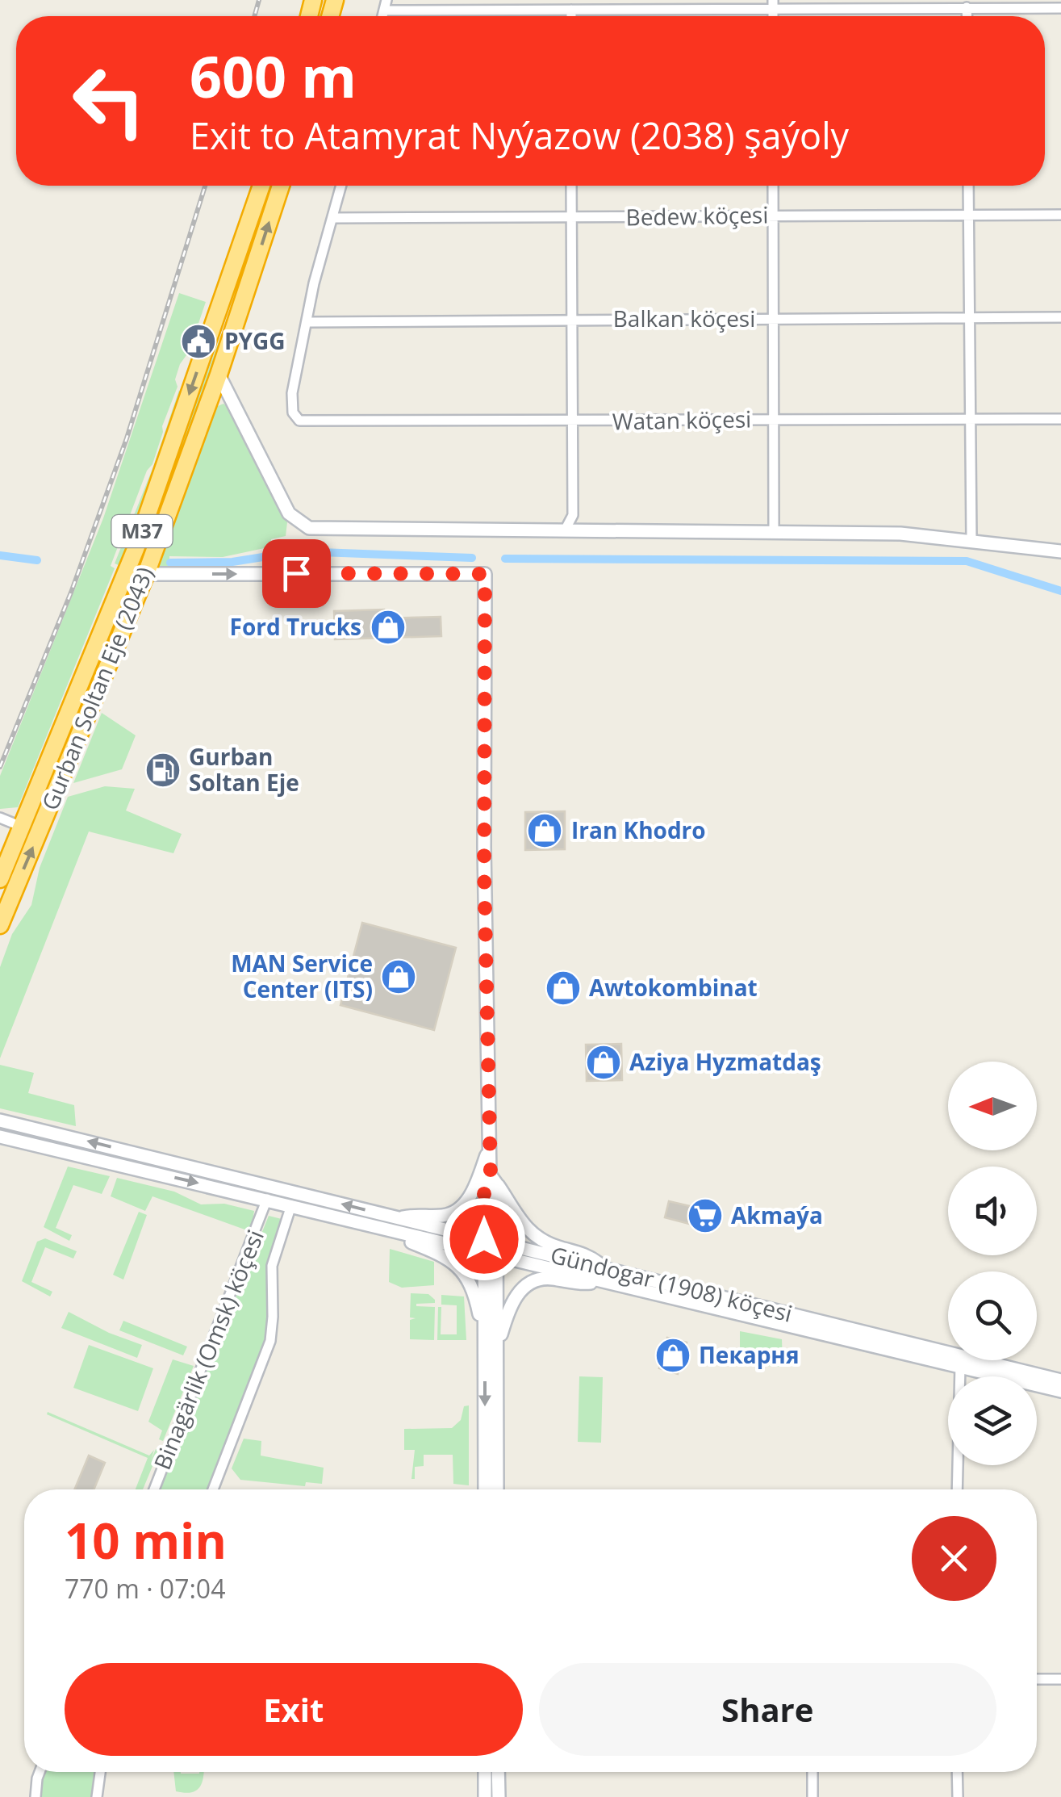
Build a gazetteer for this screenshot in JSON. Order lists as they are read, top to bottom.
{
  "streets": {
    "highway": ["M37", "Gurban Soltan Eje (2043)"],
    "main road": ["Gündogar (1908) köçesi"],
    "street": [
      "Bedew köçesi",
      "Balkan köçesi",
      "Watan köçesi",
      "Binagärlik (Omsk) köçesi"
    ]
  },
  "crossings": [
    ["Balkan köçesi", "Watan köçesi"],
    ["Gündogar (1908) köçesi", "Binagärlik (Omsk) köçesi"]
  ],
  "places": {
    "public building": ["PYGG"],
    "shop": [
      "Ford Trucks",
      "Iran Khodro",
      "MAN Service Center (ITS)",
      "Awtokombinat",
      "Aziya Hyzmatdaş",
      "Пекарня"
    ],
    "fuel station": ["Gurban Soltan Eje"],
    "supermarket": ["Аkmaýa"]
  },
  "north": "left",
  "page": {
    "turn": ["600 m", "Exit to Atamyrat Nyýazow (2038) şaýoly"],
    "heading": ["10 min", "770 m · 07:04"],
    "buttons": ["Exit", "Share"]
  }
}
